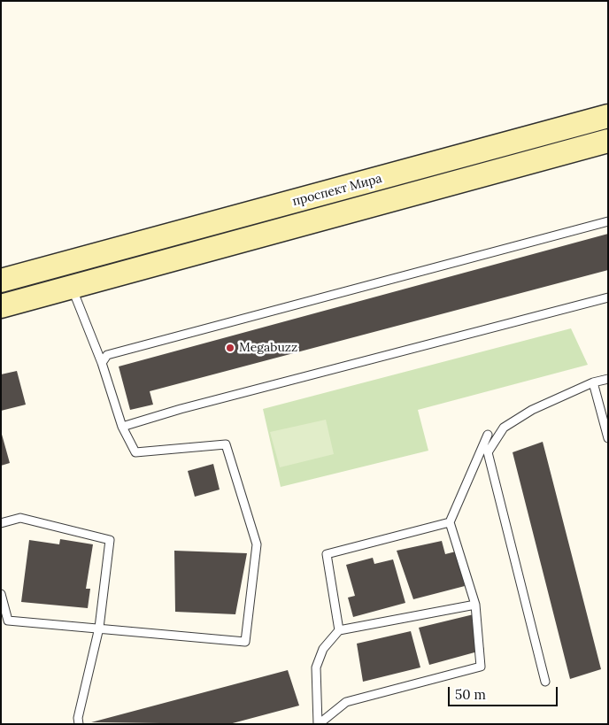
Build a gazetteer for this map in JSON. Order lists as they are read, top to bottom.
{
  "streets": {
    "main road": ["проспект Мира"]
  },
  "places": ["Megabuzz"],
  "scale_bar": "50 m"
}
